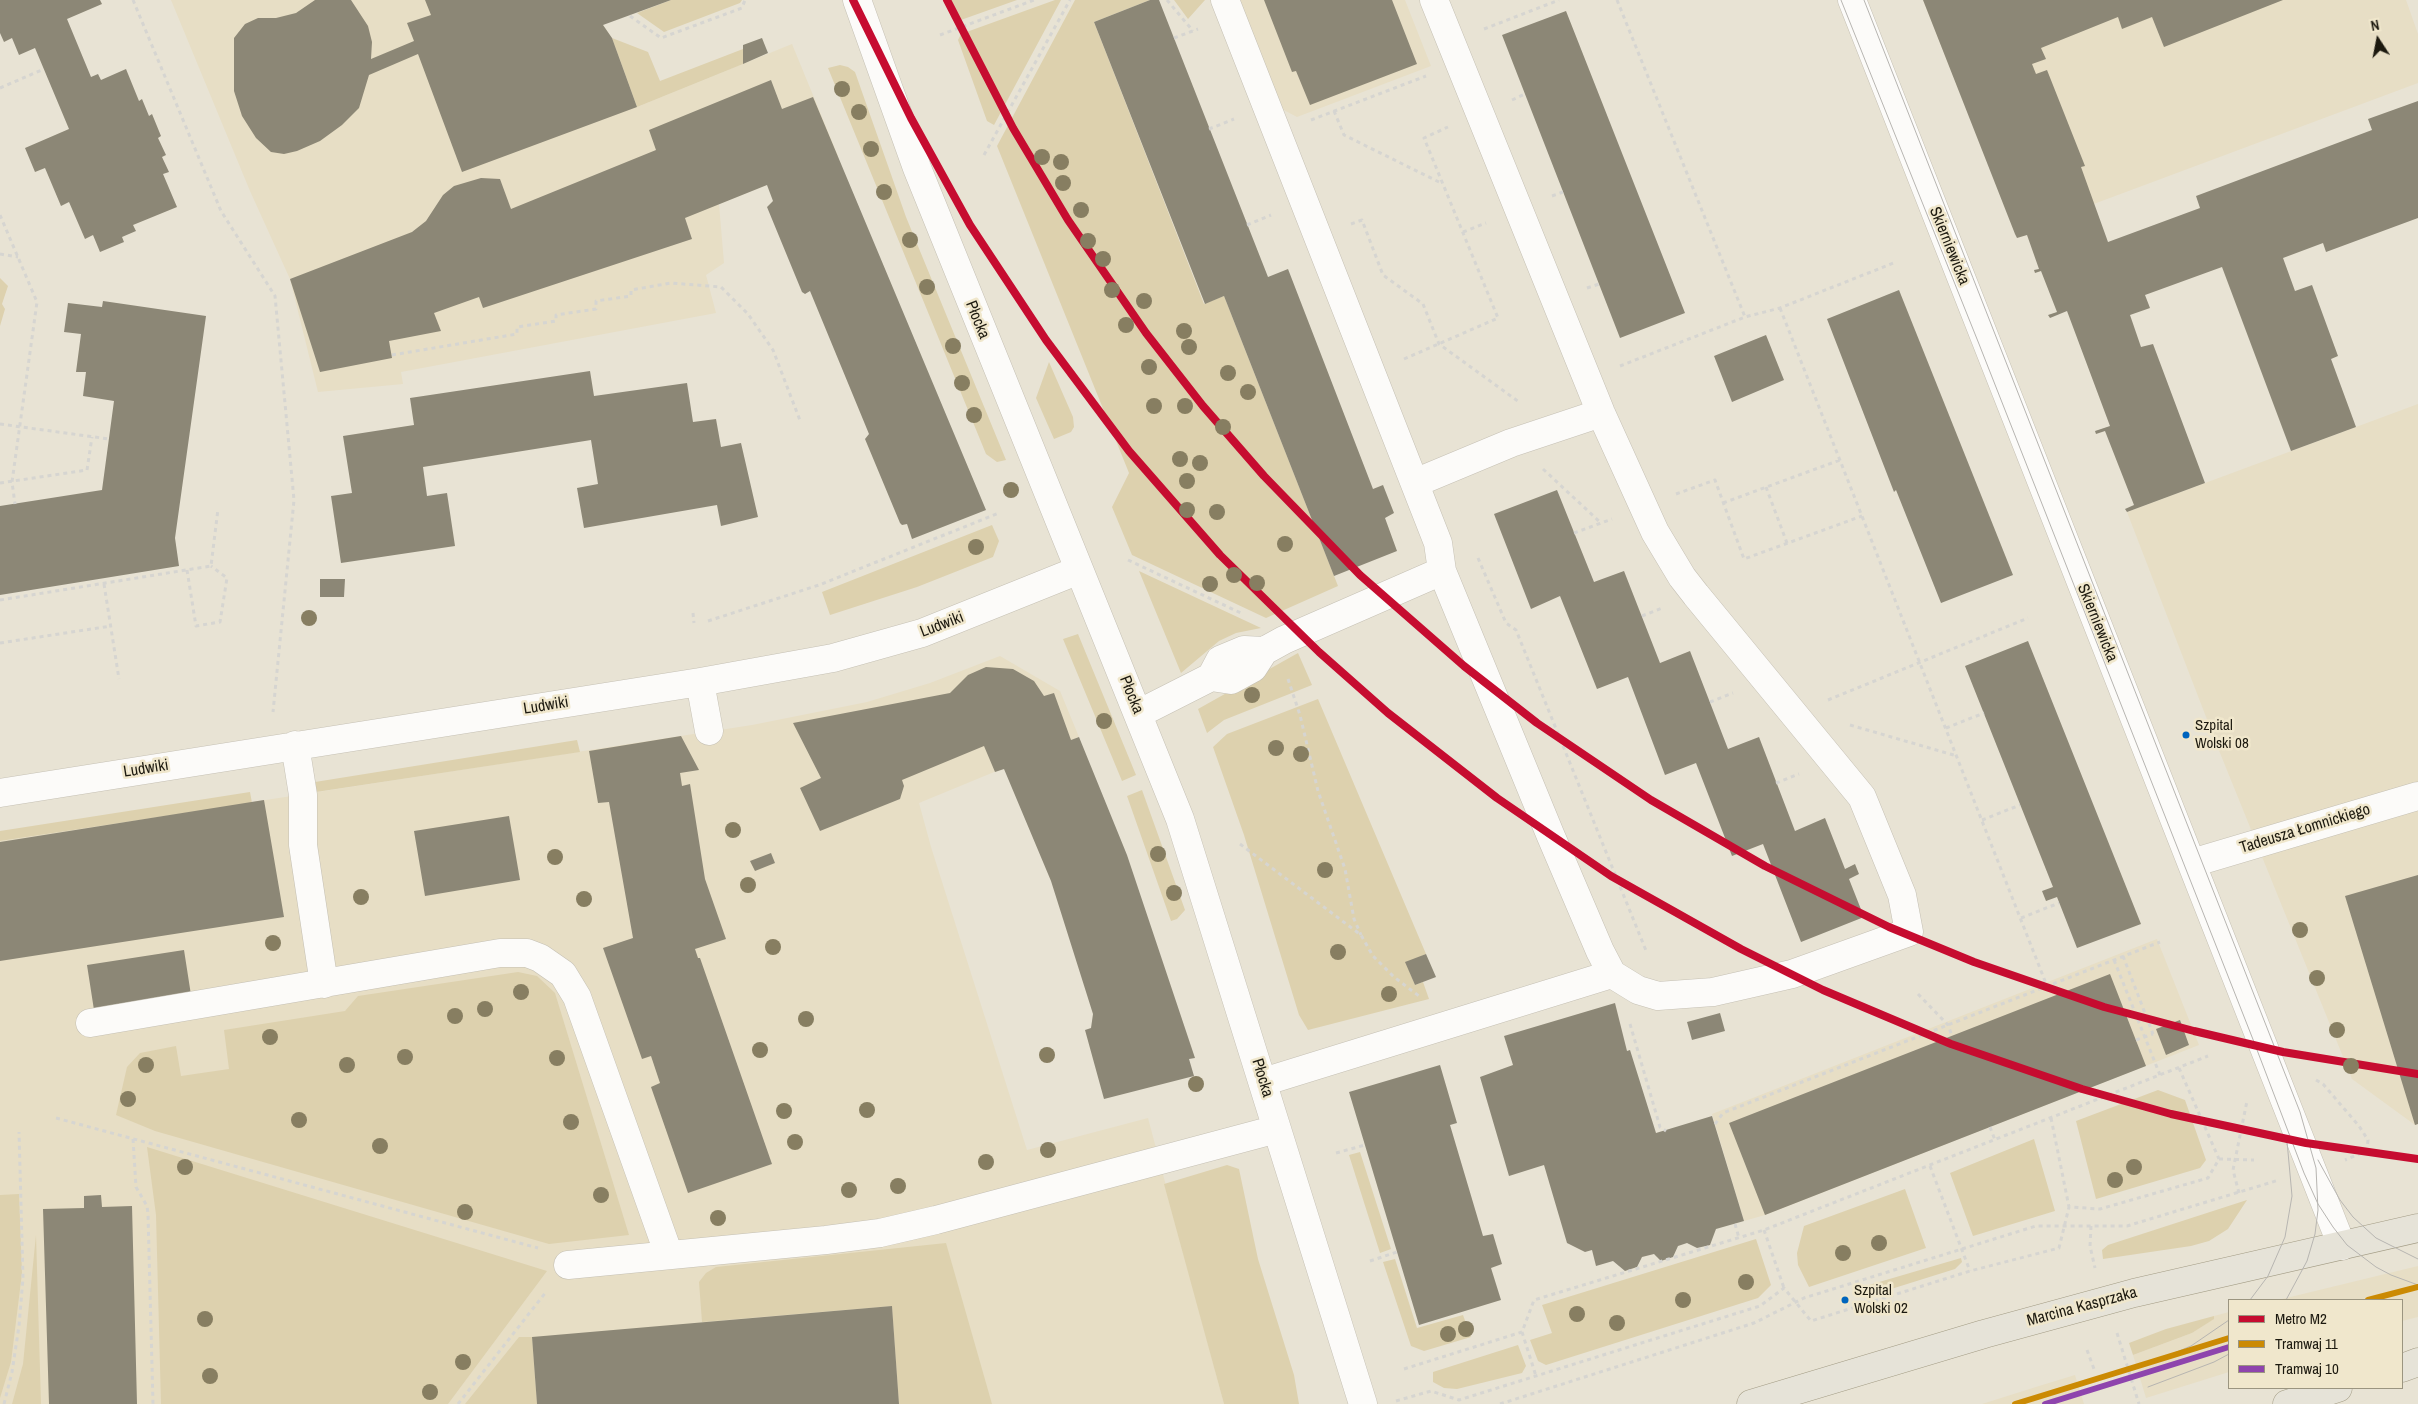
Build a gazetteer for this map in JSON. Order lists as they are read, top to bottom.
{
  "streets": {
    "main road": ["Marcina Kasprzaka"],
    "street": [
      "Skierniewicka",
      "Płocka",
      "Ludwiki",
      "Tadeusza Łomnickiego"
    ]
  },
  "crossings": [
    ["Skierniewicka", "Tadeusza Łomnickiego"],
    ["Skierniewicka", "Marcina Kasprzaka"],
    ["Płocka", "Ludwiki"]
  ],
  "places": ["Szpital Wolski 08", "Szpital Wolski 02"],
  "lines": ["metro line M2", "tram line 11", "tram line 10"],
  "legend": ["Metro M2", "Tramwaj 11", "Tramwaj 10"],
  "north": "top"
}
